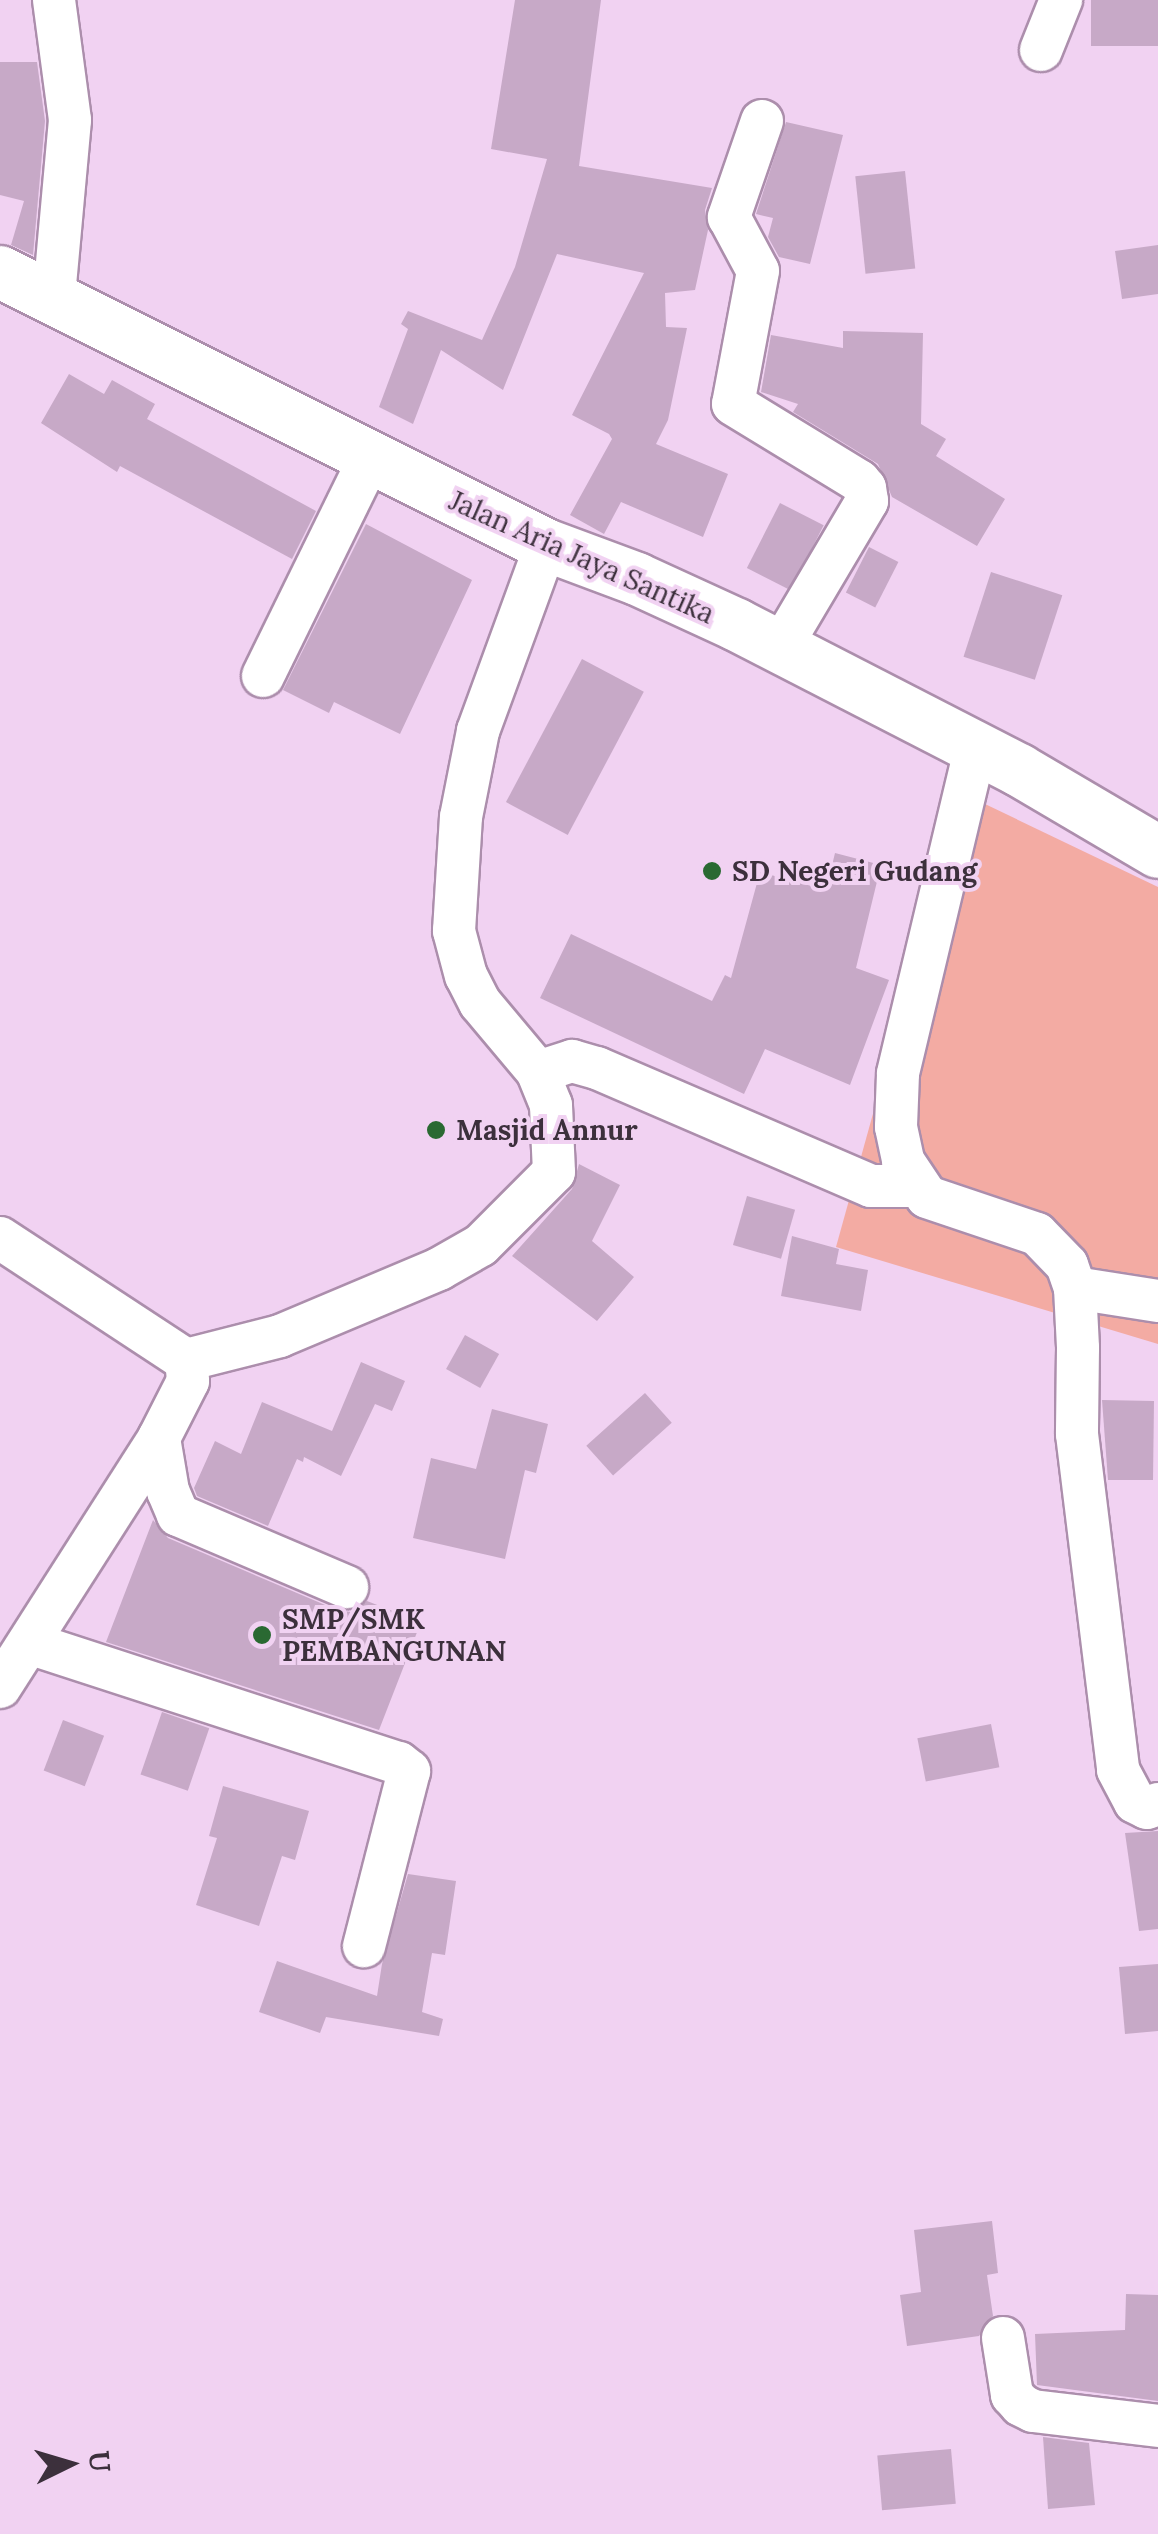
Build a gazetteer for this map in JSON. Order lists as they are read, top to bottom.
{
  "streets": {
    "street": ["Jalan Aria Jaya Santika"]
  },
  "places": ["SD Negeri Gudang", "Masjid Annur", "SMP/SMK PEMBANGUNAN"],
  "north": "right"
}
